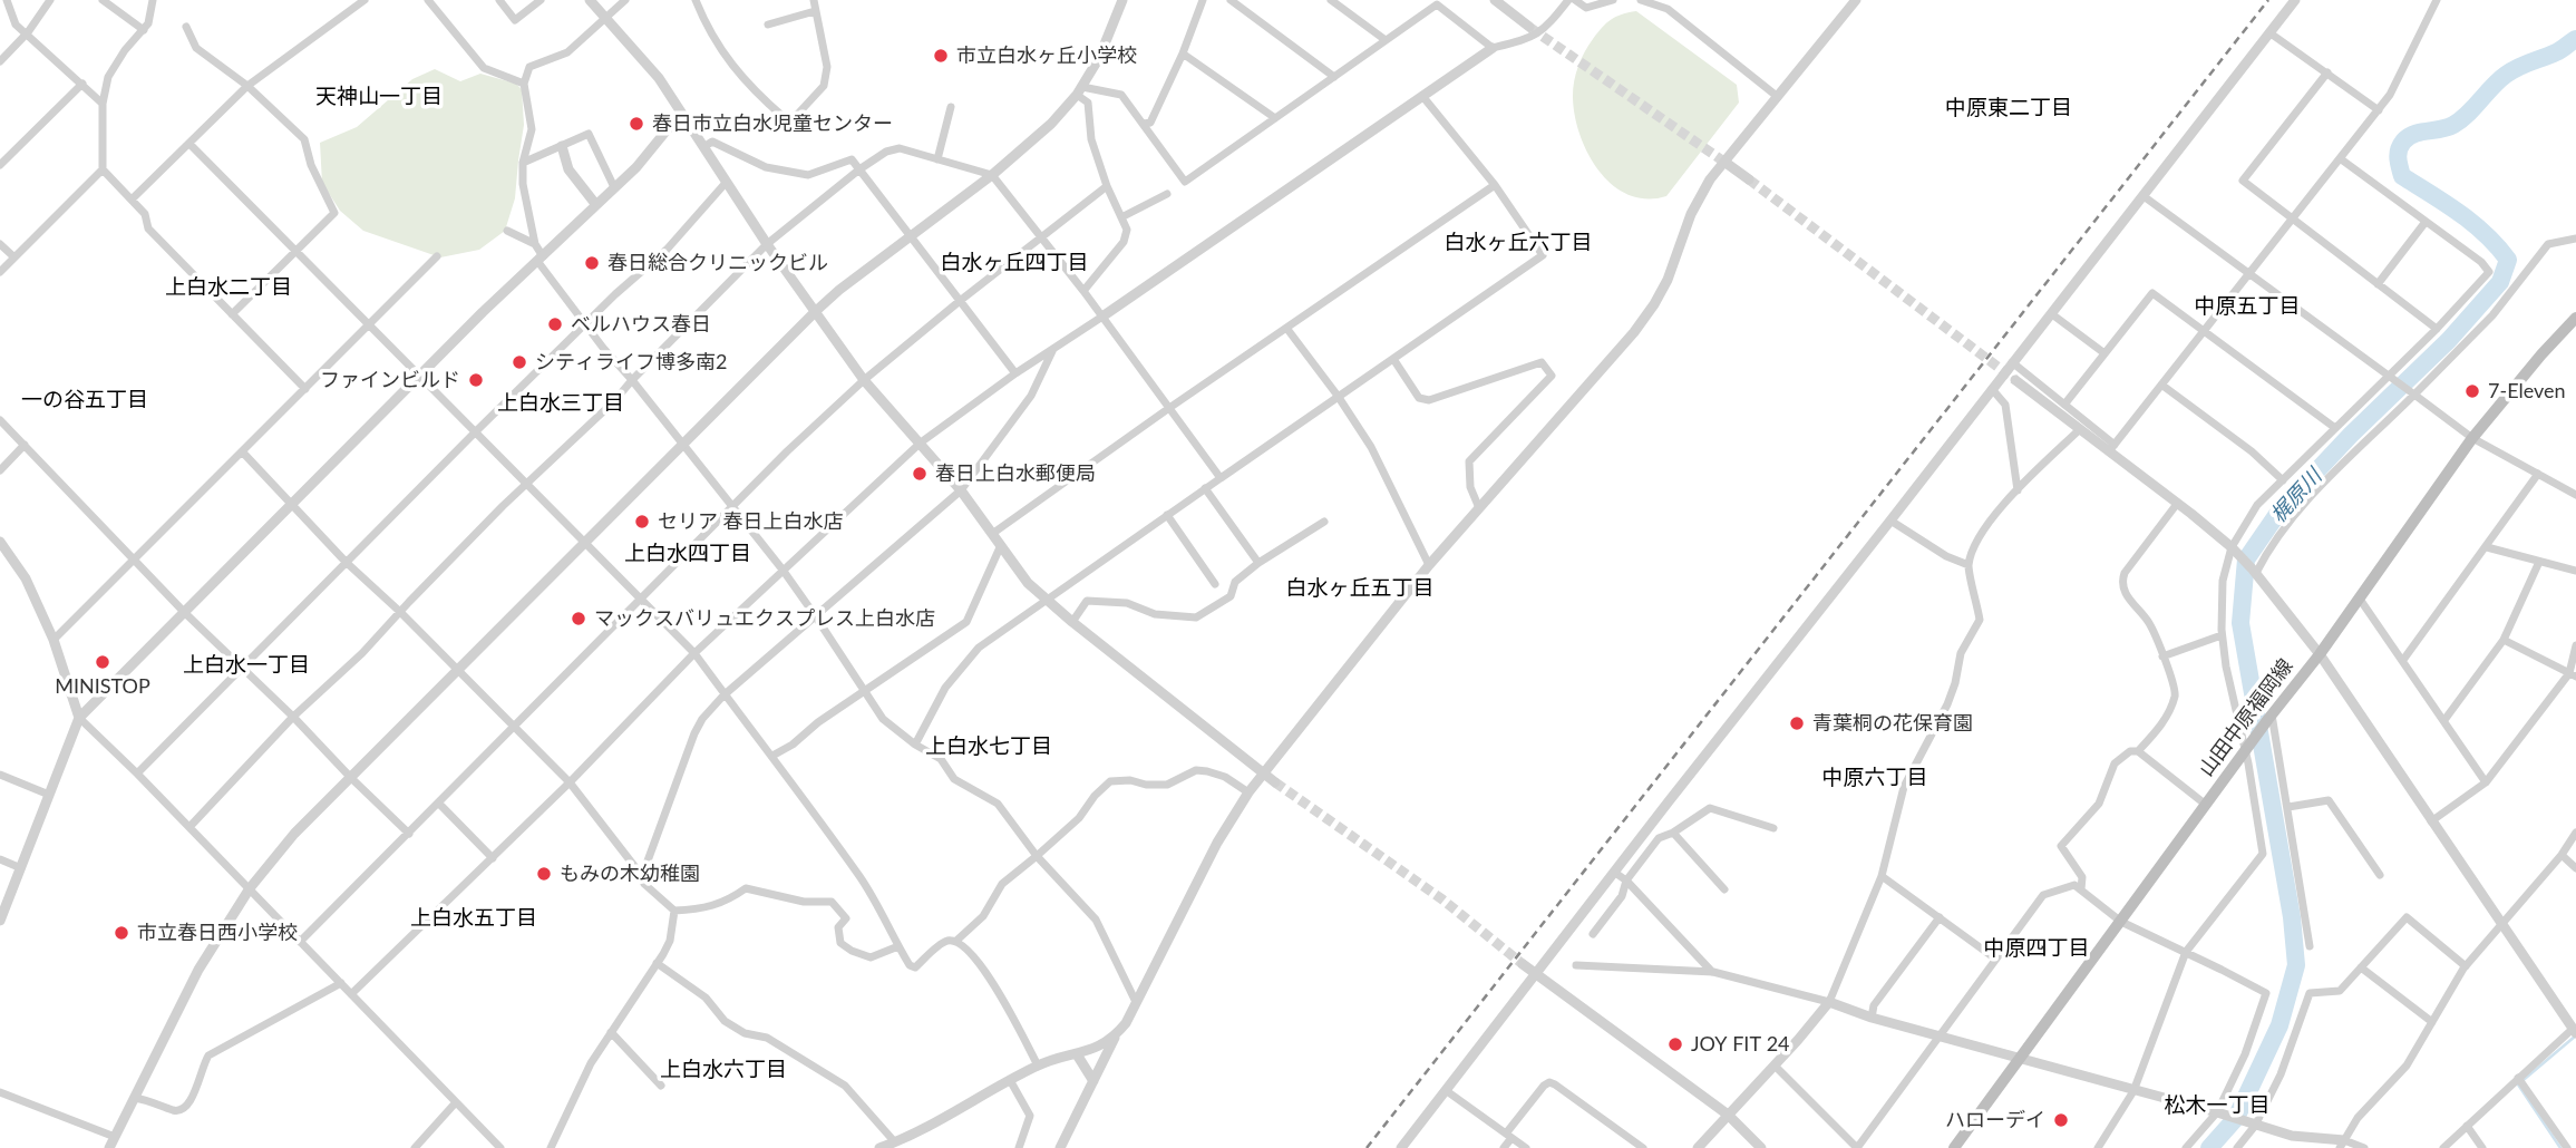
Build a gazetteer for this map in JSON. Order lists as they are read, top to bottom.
{
  "streets": {
    "main road": ["山田中原福岡線"]
  },
  "districts": [
    "天神山一丁目",
    "中原東二丁目",
    "白水ヶ丘六丁目",
    "白水ヶ丘四丁目",
    "上白水二丁目",
    "中原五丁目",
    "一の谷五丁目",
    "上白水三丁目",
    "上白水四丁目",
    "白水ヶ丘五丁目",
    "上白水一丁目",
    "上白水七丁目",
    "中原六丁目",
    "上白水五丁目",
    "中原四丁目",
    "上白水六丁目",
    "松木一丁目"
  ],
  "water": ["梶原川"],
  "places": [
    "市立白水ヶ丘小学校",
    "春日市立白水児童センター",
    "春日総合クリニックビル",
    "ベルハウス春日",
    "シティライフ博多南2",
    "ファインビルド",
    "7-Eleven",
    "春日上白水郵便局",
    "セリア 春日上白水店",
    "マックスバリュエクスプレス上白水店",
    "MINISTOP",
    "青葉桐の花保育園",
    "もみの木幼稚園",
    "市立春日西小学校",
    "JOY FIT 24",
    "ハローデイ"
  ]
}
